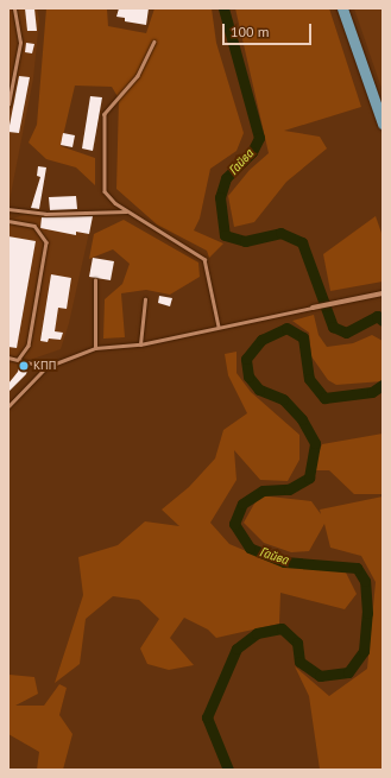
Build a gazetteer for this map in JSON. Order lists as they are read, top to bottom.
{
  "water": ["Гайва"],
  "places": ["КПП"],
  "scale_bar": "100 m"
}
